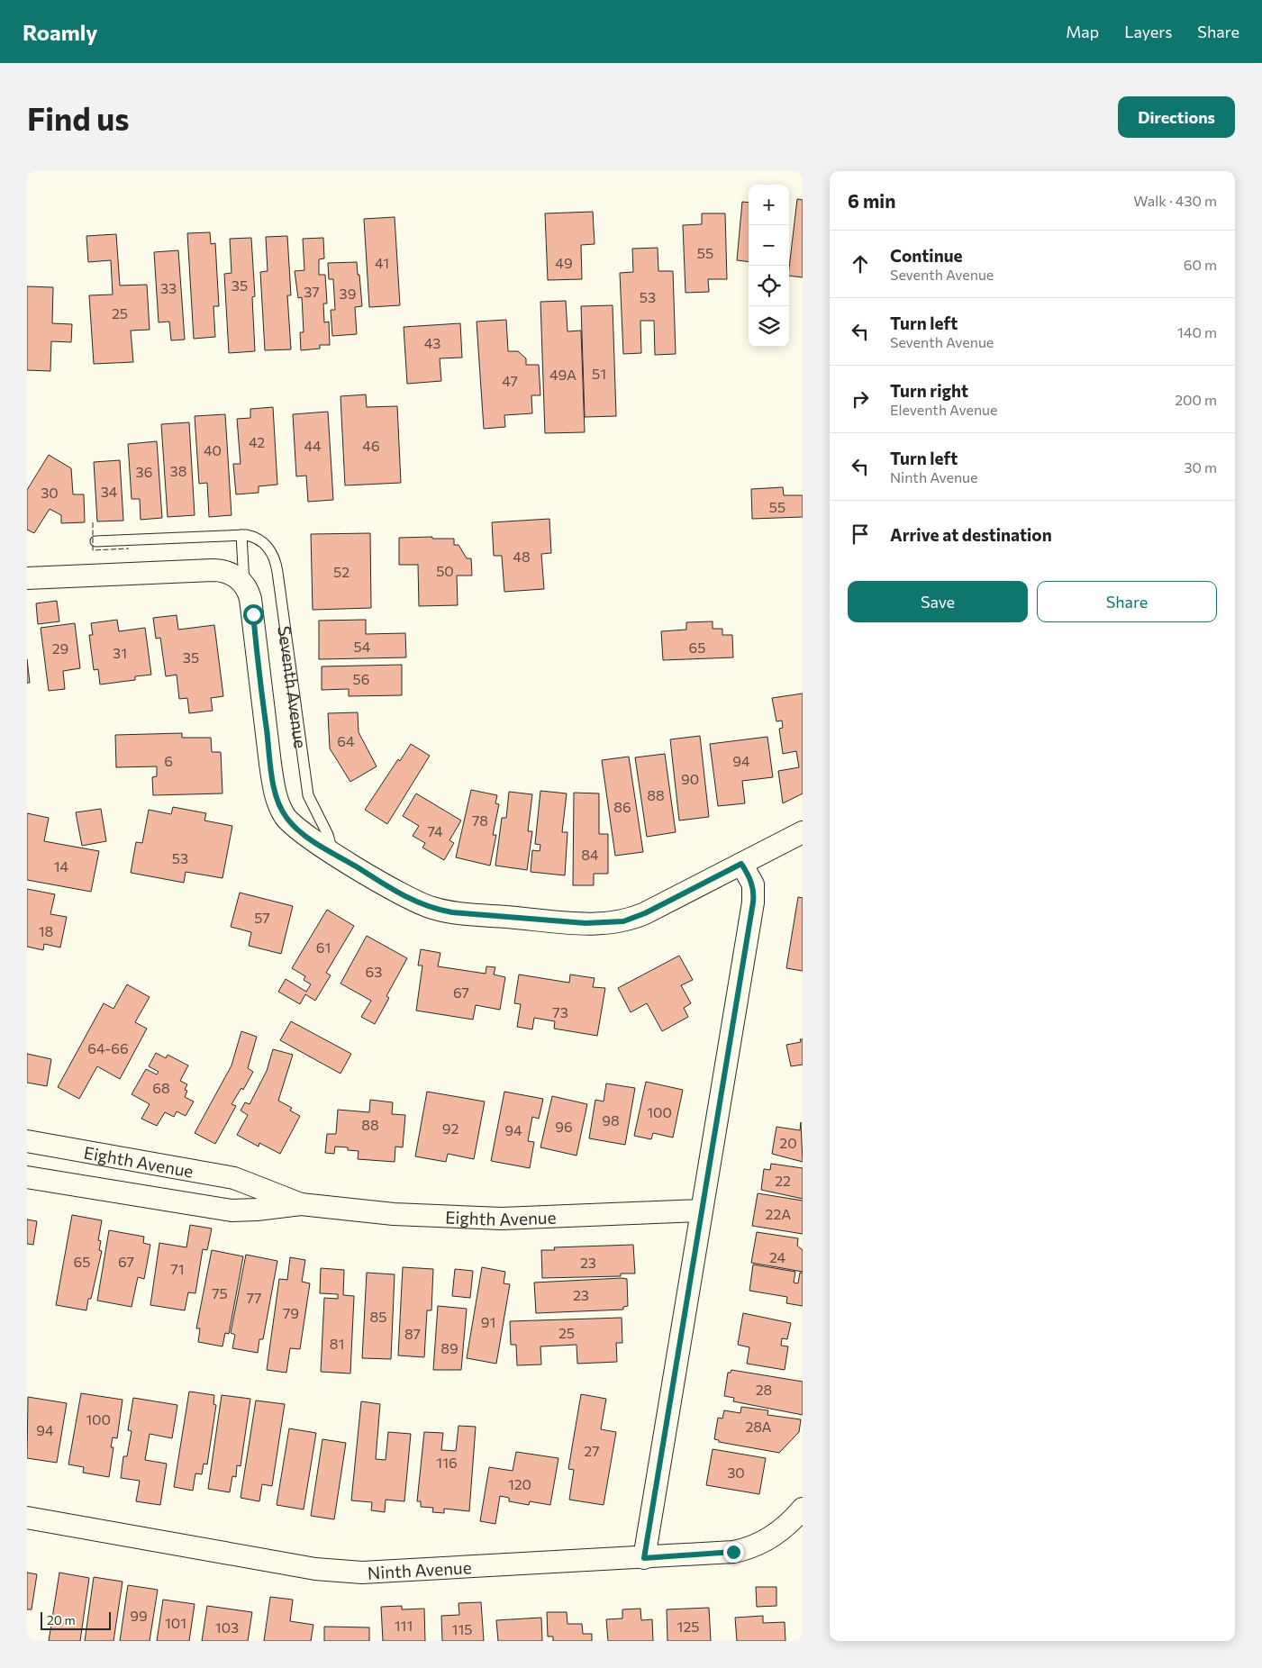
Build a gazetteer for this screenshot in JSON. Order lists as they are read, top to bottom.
{
  "streets": {
    "street": ["Seventh Avenue", "Eighth Avenue", "Ninth Avenue"]
  },
  "house_numbers": [
    "55",
    "41",
    "49",
    "35",
    "33",
    "37",
    "39",
    "53",
    "25",
    "43",
    "51",
    "49A",
    "47",
    "42",
    "44",
    "46",
    "40",
    "38",
    "36",
    "34",
    "30",
    "55",
    "48",
    "50",
    "52",
    "54",
    "65",
    "29",
    "31",
    "35",
    "56",
    "64",
    "6",
    "94",
    "90",
    "88",
    "86",
    "78",
    "74",
    "84",
    "53",
    "14",
    "57",
    "18",
    "61",
    "63",
    "67",
    "73",
    "64-66",
    "68",
    "100",
    "98",
    "88",
    "96",
    "92",
    "94",
    "20",
    "22",
    "22A",
    "24",
    "65",
    "67",
    "23",
    "71",
    "75",
    "23",
    "77",
    "79",
    "85",
    "91",
    "25",
    "87",
    "81",
    "89",
    "28",
    "100",
    "28A",
    "94",
    "27",
    "116",
    "30",
    "120",
    "99",
    "101",
    "111",
    "125",
    "103",
    "115"
  ],
  "scale_bar": "20 m",
  "page": {
    "header": "Roamly",
    "nav": ["Map", "Layers", "Share"],
    "buttons": [
      "Directions",
      ["Save", "Share"]
    ],
    "title": "Find us",
    "heading": ["6 min", "Walk · 430 m"],
    "map_buttons": ["+", "−"],
    "list": [
      ["Continue", "Seventh Avenue", "60 m"],
      ["Turn left", "Seventh Avenue", "140 m"],
      ["Turn right", "Eleventh Avenue", "200 m"],
      ["Turn left", "Ninth Avenue", "30 m"],
      "Arrive at destination"
    ],
    "scale": "20 m"
  }
}
